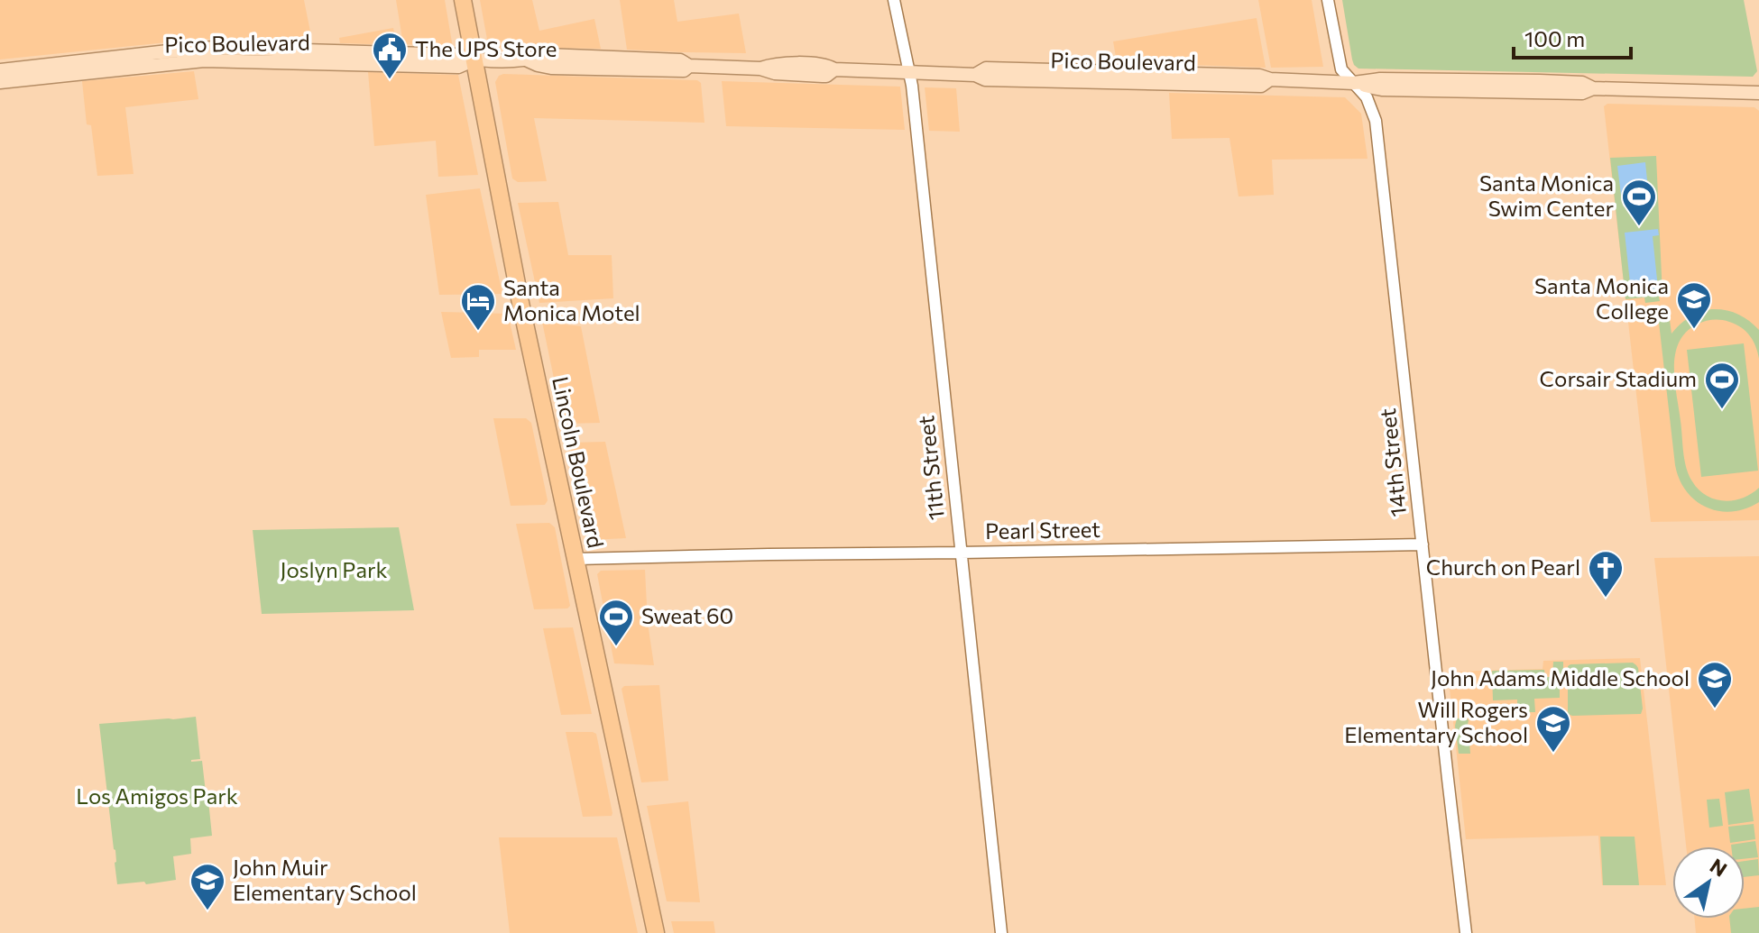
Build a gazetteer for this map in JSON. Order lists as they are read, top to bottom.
{
  "streets": {
    "highway": ["Lincoln Boulevard"],
    "main road": ["Pico Boulevard"],
    "street": ["14th Street", "11th Street", "Pearl Street"]
  },
  "crossings": [
    ["Pico Boulevard", "Lincoln Boulevard"],
    ["Pico Boulevard", "14th Street"],
    ["Pico Boulevard", "11th Street"],
    ["Lincoln Boulevard", "Pearl Street"],
    ["14th Street", "Pearl Street"],
    ["11th Street", "Pearl Street"]
  ],
  "parks": ["Joslyn Park", "Los Amigos Park"],
  "places": {
    "public building": ["The UPS Store"],
    "sports": ["Santa Monica Swim Center", "Corsair Stadium", "Sweat 60"],
    "school or university": [
      "Santa Monica College",
      "John Adams Middle School",
      "Will Rogers Elementary School",
      "John Muir Elementary School"
    ],
    "hotel": ["Santa Monica Motel"],
    "church": ["Church on Pearl"]
  },
  "scale_bar": "100 m",
  "north": "top right"
}
